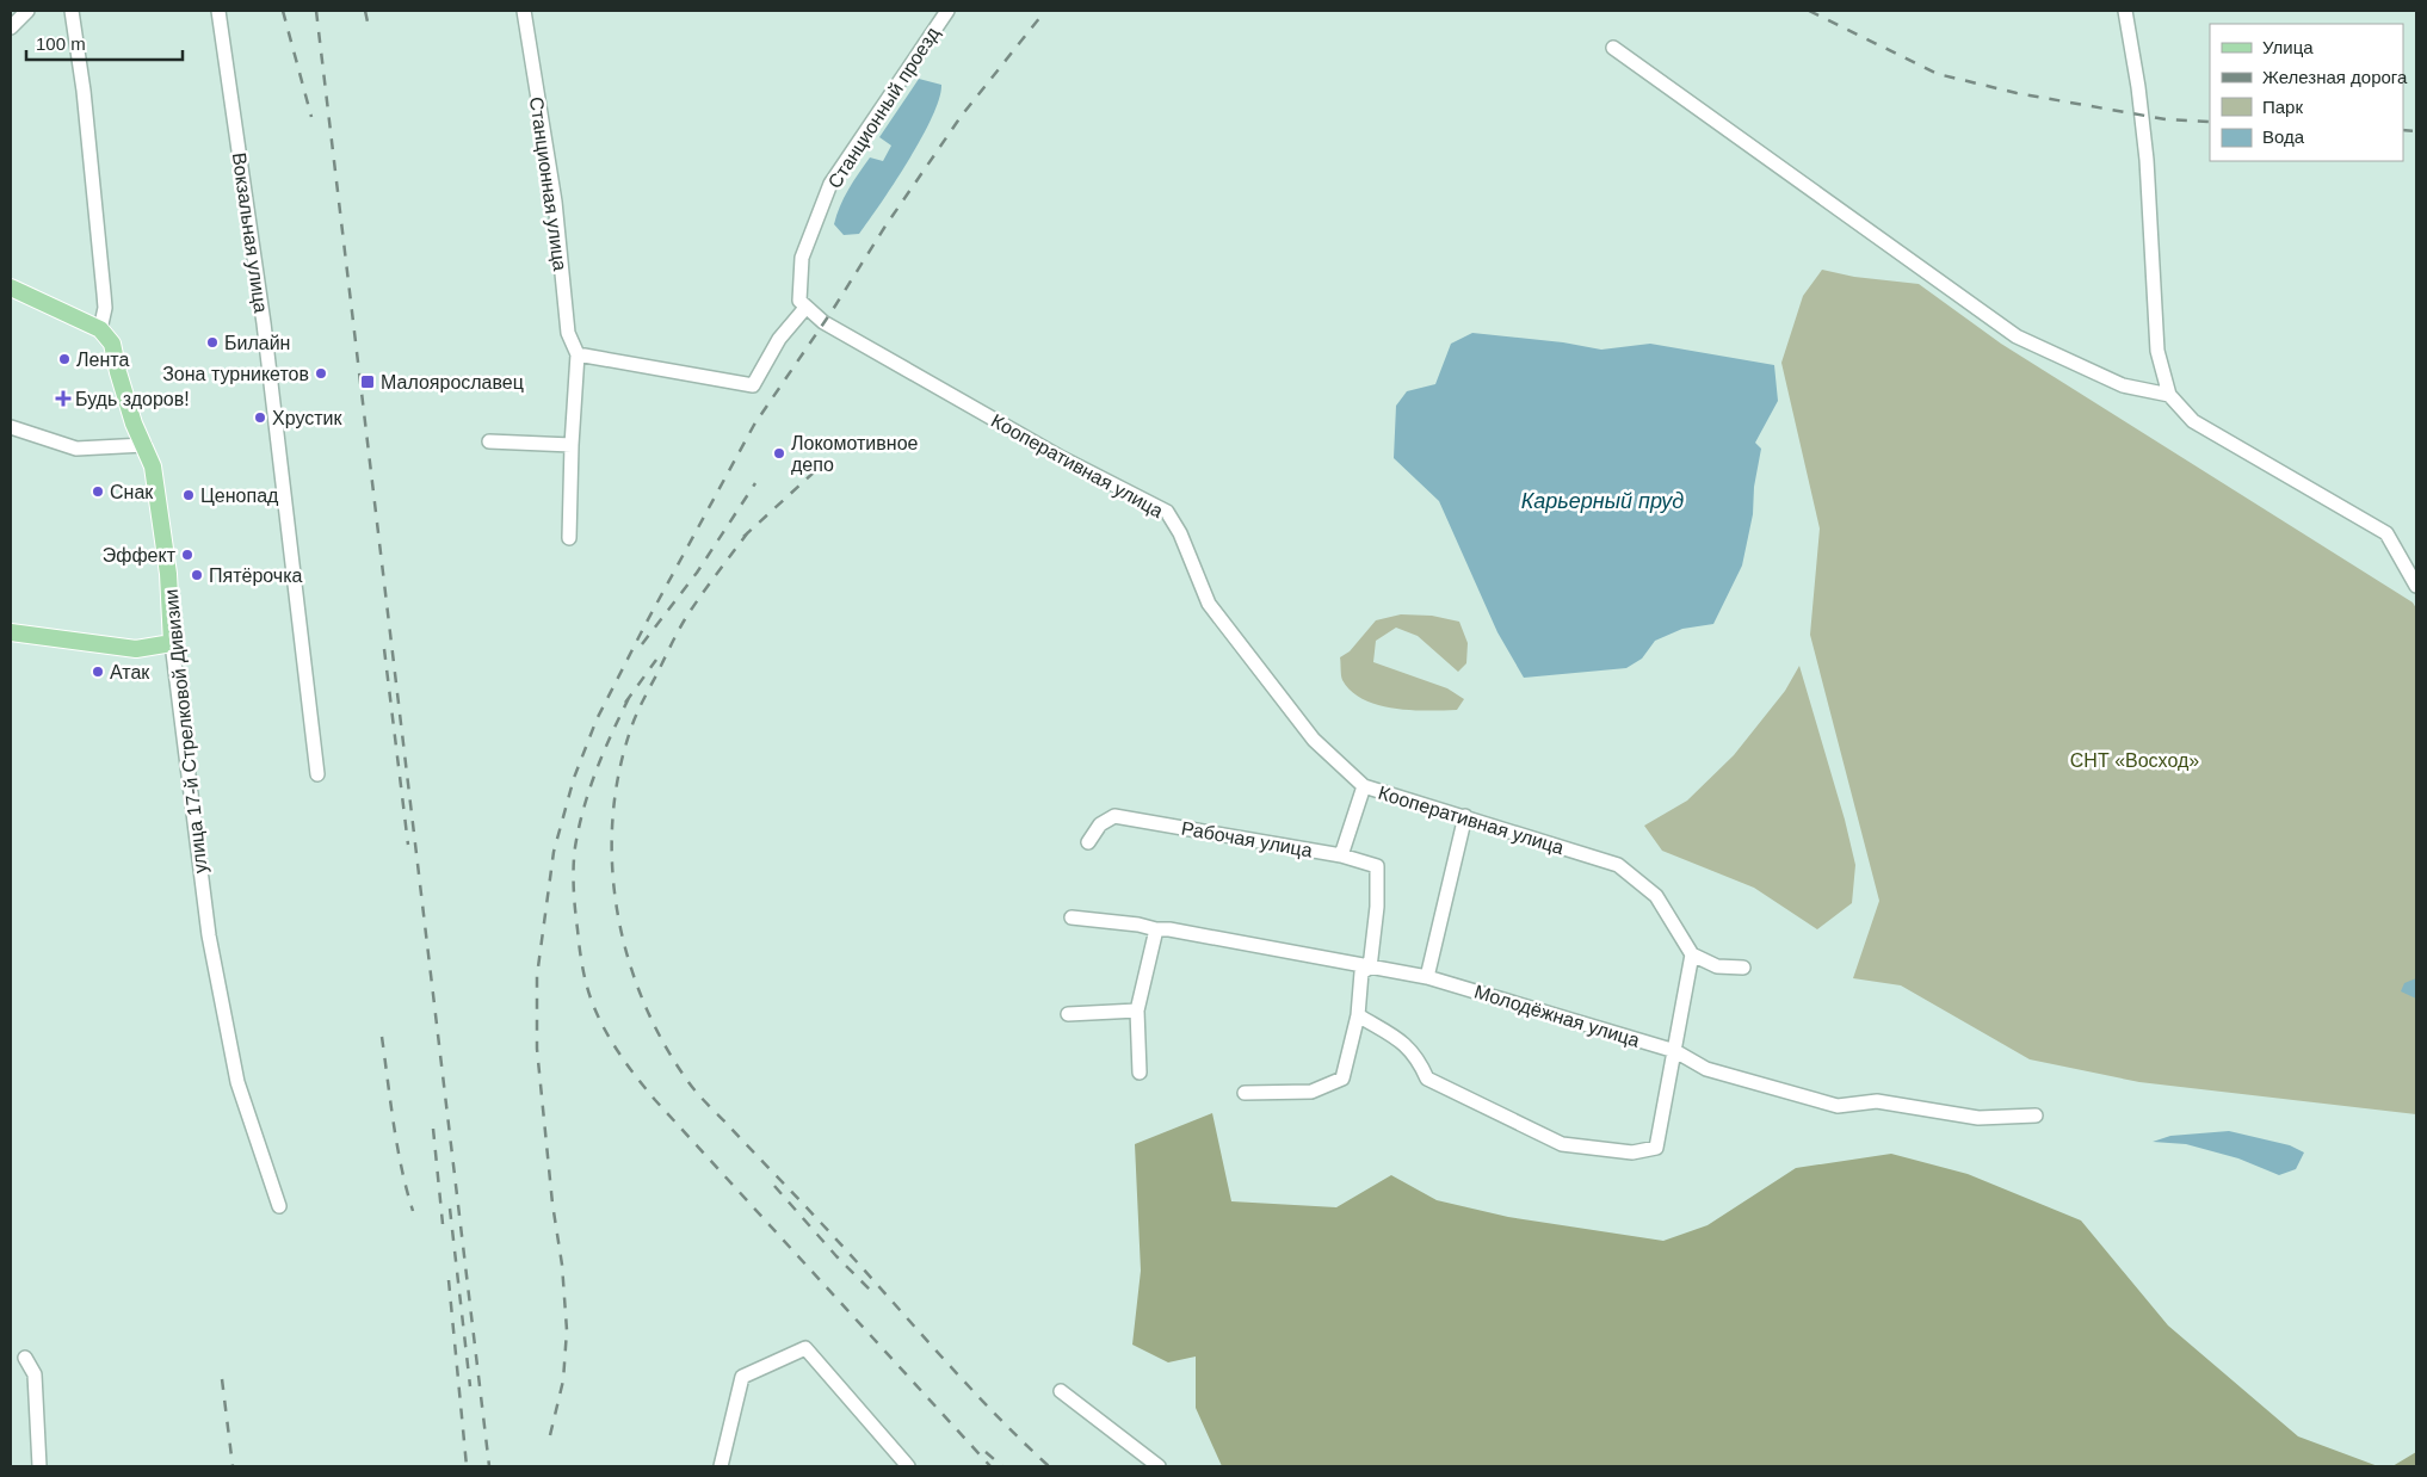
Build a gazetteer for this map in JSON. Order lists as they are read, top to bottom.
{
  "streets": {
    "main road": ["улица 17-й Стрелковой Дивизии"],
    "street": [
      "Станционный проезд",
      "Станционная улица",
      "Вокзальная улица",
      "Кооперативная улица",
      "Рабочая улица",
      "Молодёжная улица"
    ]
  },
  "crossings": [
    ["Станционный проезд", "Кооперативная улица"],
    ["Рабочая улица", "Молодёжная улица"]
  ],
  "water": ["Карьерный пруд"],
  "parks": ["СНТ «Восход»"],
  "places": {
    "other": [
      "Билайн",
      "Лента",
      "Зона турникетов",
      "Хрустик",
      "Локомотивное депо",
      "Снак",
      "Ценопад",
      "Эффект",
      "Пятёрочка",
      "Атак"
    ],
    "transit": ["Малоярославец"],
    "health": ["Будь здоров!"]
  },
  "legend": [
    "Улица",
    "Железная дорога",
    "Парк",
    "Вода"
  ],
  "scale_bar": "100 m"
}
